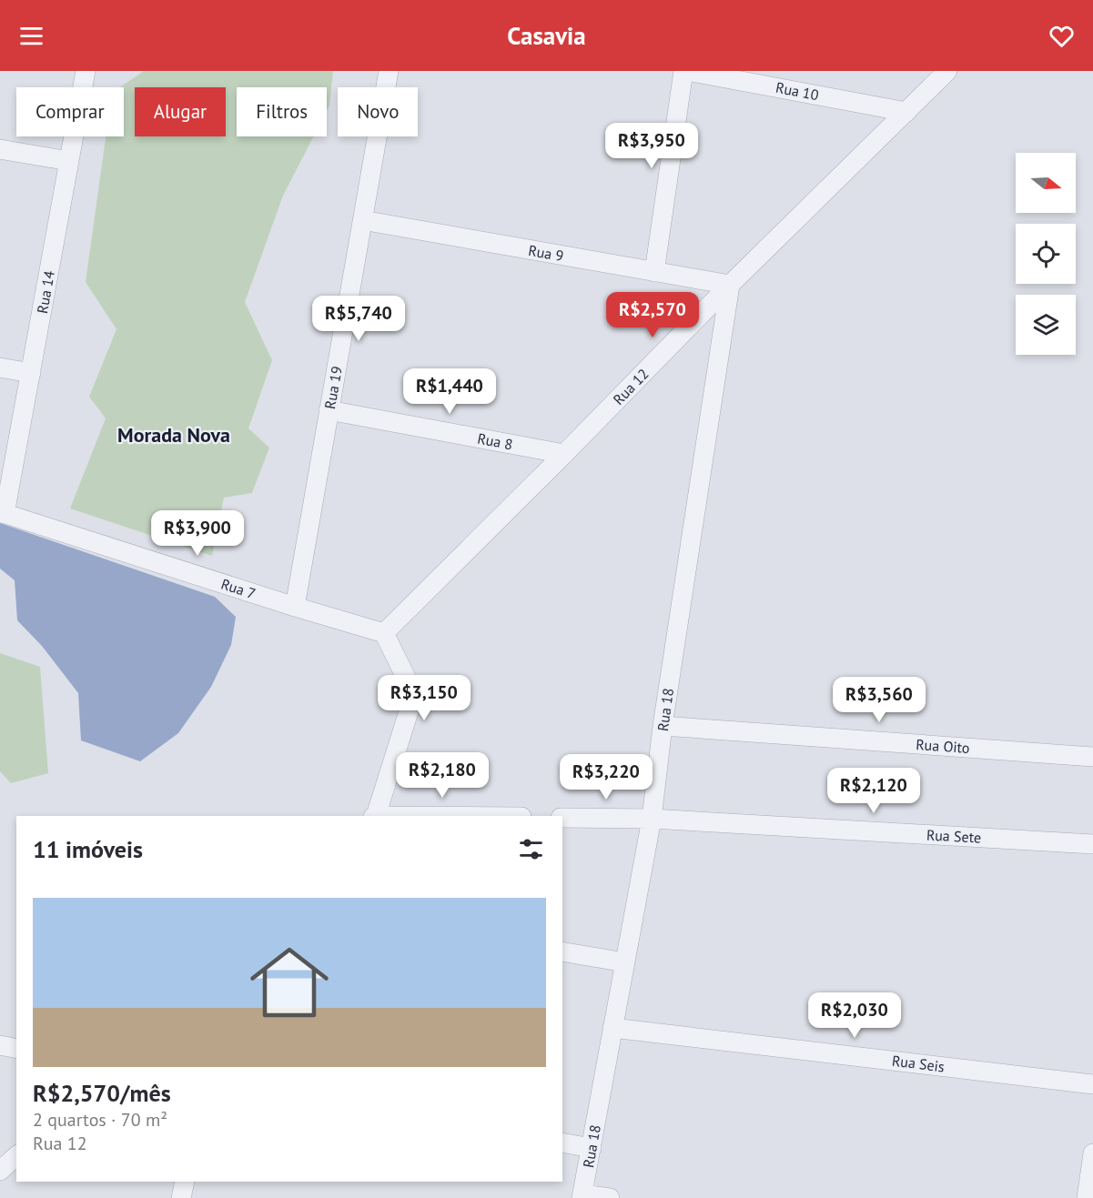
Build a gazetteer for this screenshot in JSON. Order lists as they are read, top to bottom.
{
  "streets": {
    "street": [
      "Rua 10",
      "Rua 9",
      "Rua 14",
      "Rua 12",
      "Rua 19",
      "Rua 8",
      "Rua 7",
      "Rua 18",
      "Rua Oito",
      "Rua Sete",
      "Rua Seis"
    ]
  },
  "crossings": [
    ["Rua 10", "Rua 12"],
    ["Rua 9", "Rua 12"],
    ["Rua 9", "Rua 19"],
    ["Rua 9", "Rua 18"],
    ["Rua 14", "Rua 7"],
    ["Rua 12", "Rua 8"],
    ["Rua 12", "Rua 7"],
    ["Rua 12", "Rua 18"],
    ["Rua 19", "Rua 8"],
    ["Rua 19", "Rua 7"],
    ["Rua 18", "Rua Oito"],
    ["Rua 18", "Rua Sete"],
    ["Rua 18", "Rua Seis"]
  ],
  "districts": ["Morada Nova"],
  "north": "right",
  "page": {
    "header": "Casavia",
    "chip": [
      "Comprar",
      "Alugar",
      "Filtros",
      "Novo"
    ],
    "price": [
      "R$3,950",
      "R$2,570",
      "R$5,740",
      "R$1,440",
      "R$3,900",
      "R$3,150",
      "R$3,560",
      "R$2,180",
      "R$3,220",
      "R$2,120",
      "R$2,030"
    ],
    "heading": "11 imóveis",
    "list": [
      {
        "name": "R$2,570/mês",
        "note": "2 quartos · 70 m² · Rua 12"
      }
    ]
  }
}
